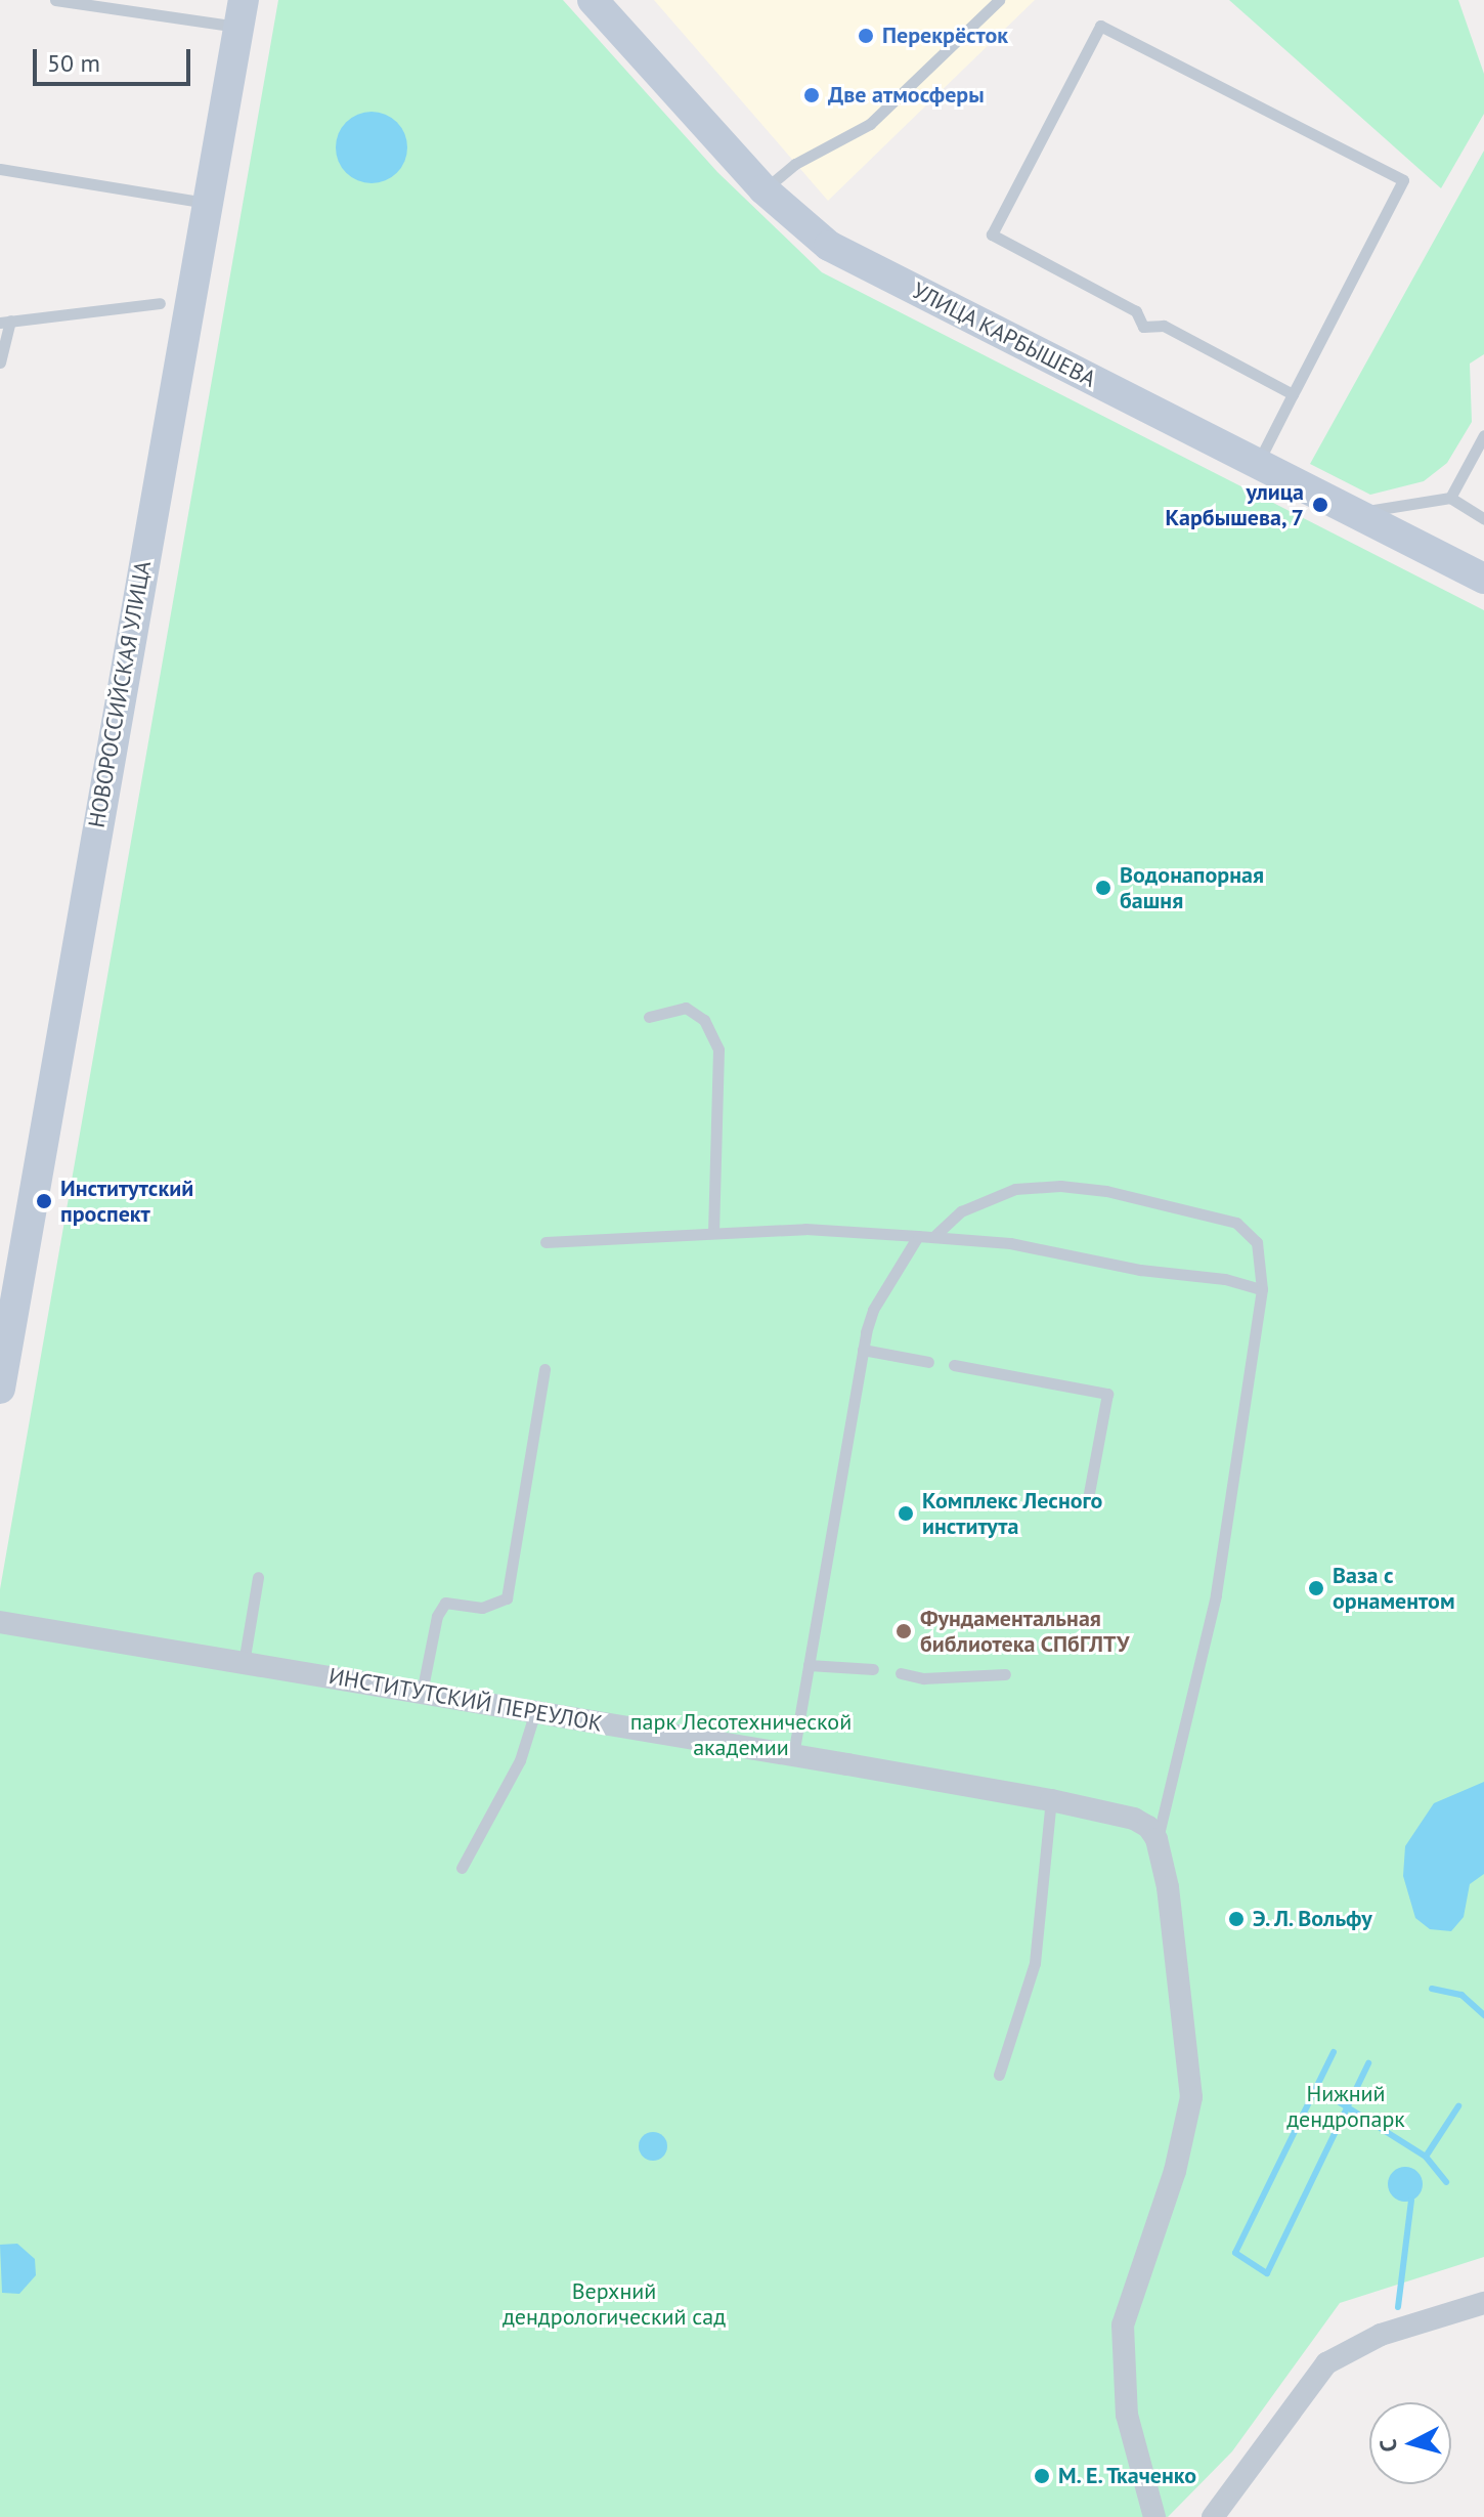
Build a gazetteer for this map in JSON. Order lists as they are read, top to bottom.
{
  "streets": {
    "main road": ["УЛИЦА КАРБЫШЕВА", "НОВОРОССИЙСКАЯ УЛИЦА"],
    "street": ["ИНСТИТУТСКИЙ ПЕРЕУЛОК"]
  },
  "parks": ["парк Лесотехнической академии", "Нижний дендропарк", "Верхний дендрологический сад"],
  "places": [
    "Перекрёсток",
    "Две атмосферы",
    "улица Карбышева, 7",
    "Водонапорная башня",
    "Институтский проспект",
    "Комплекс Лесного института",
    "Ваза с орнаментом",
    "Фундаментальная библиотека СПбГЛТУ",
    "Э. Л. Вольфу",
    "М. Е. Ткаченко"
  ],
  "scale_bar": "50 m",
  "north": "left"
}
